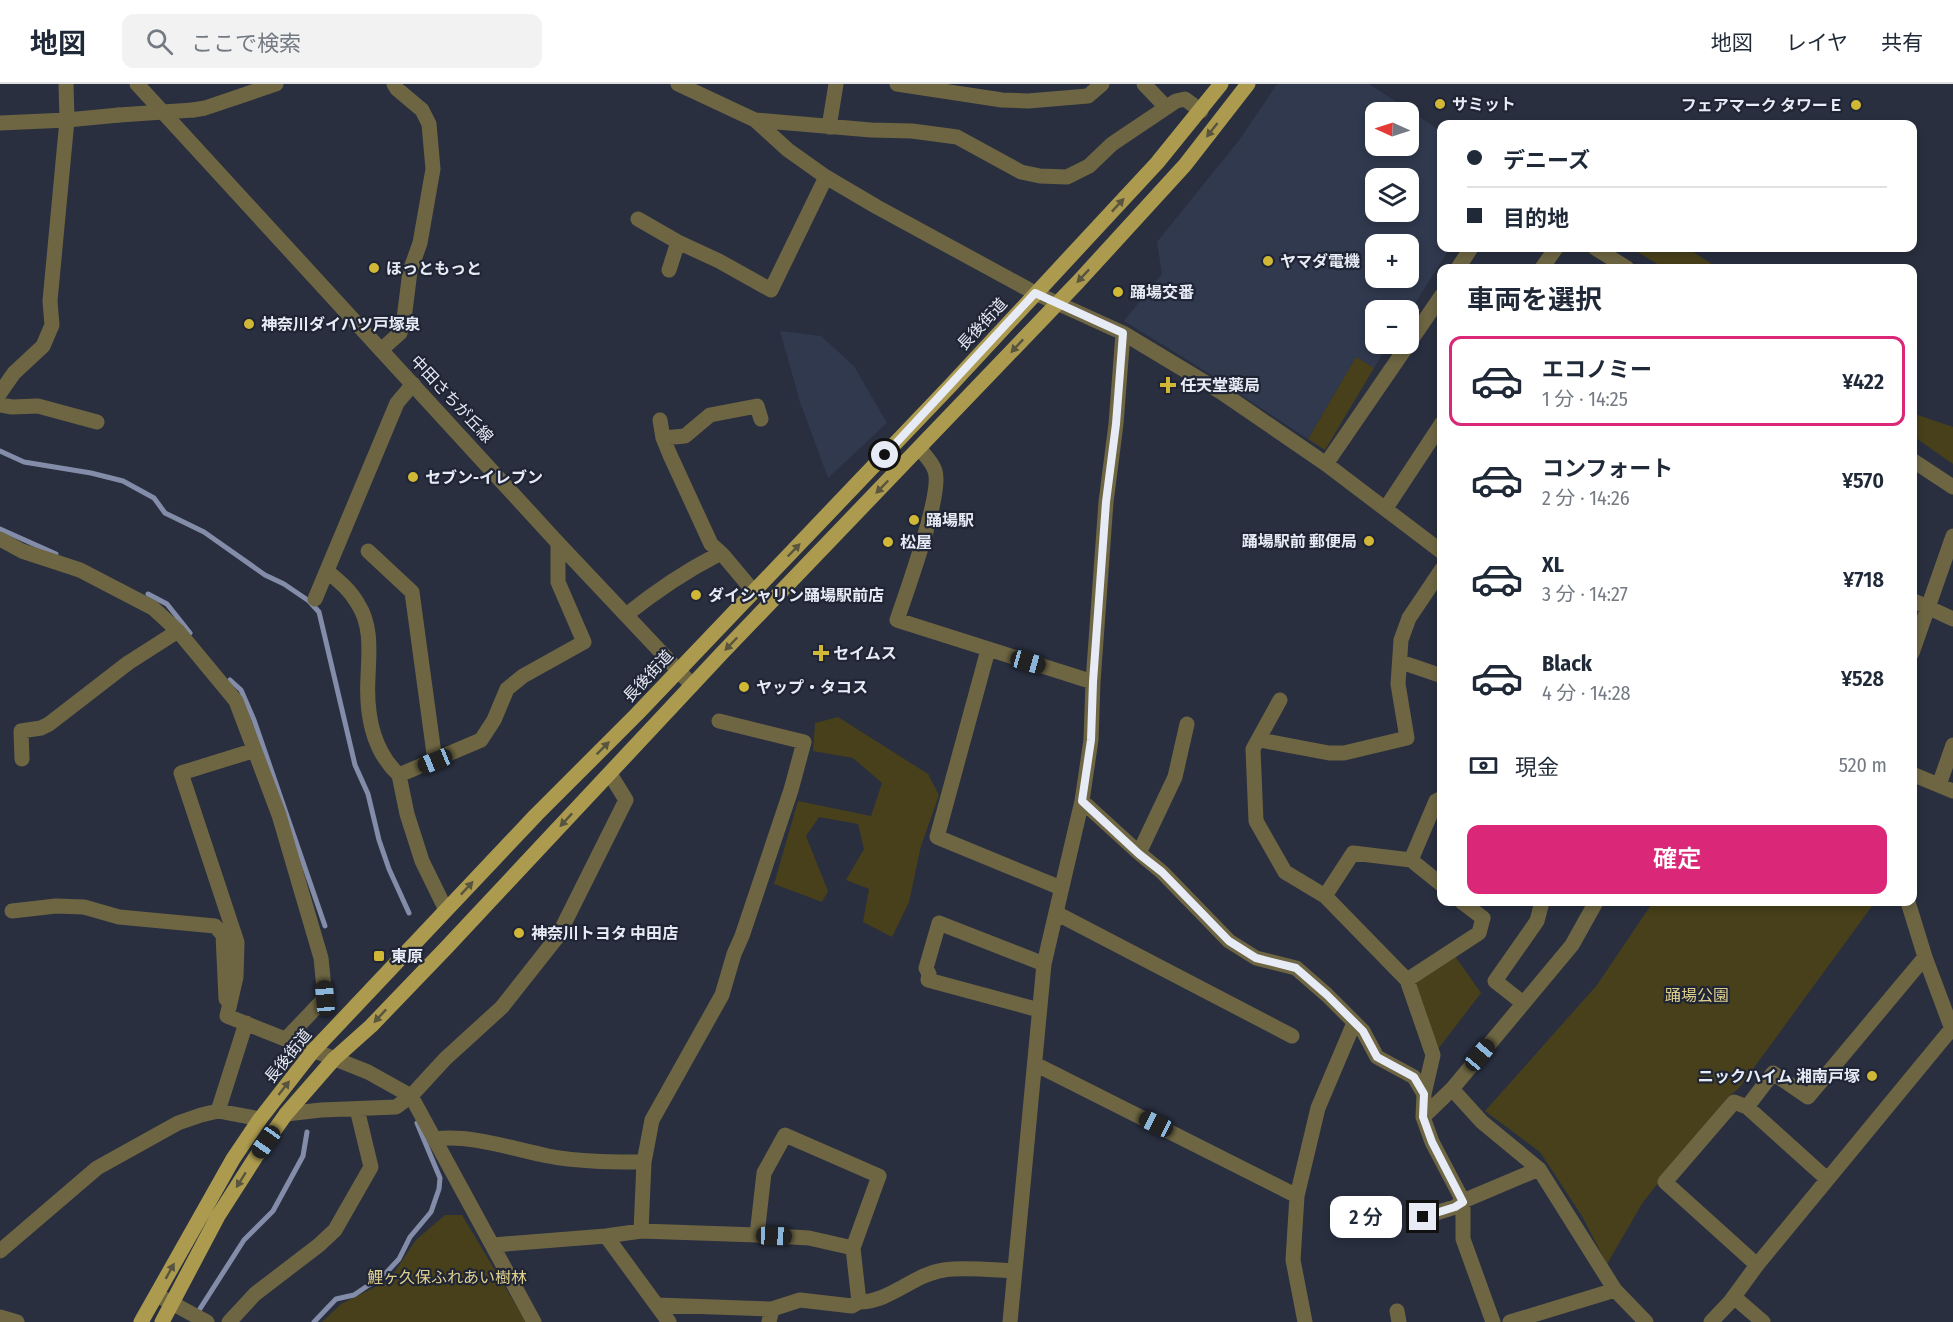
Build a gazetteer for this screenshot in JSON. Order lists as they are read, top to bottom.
{
  "streets": {
    "main road": ["長後街道"],
    "street": ["中田さちが丘線"]
  },
  "crossings": [
    ["長後街道", "中田さちが丘線"]
  ],
  "parks": ["踊場公園", "鯉ヶ久保ふれあい樹林"],
  "places": {
    "other": [
      "サミット",
      "フェアマーク タワーＥ",
      "ヤマダ電機",
      "ほっともっと",
      "踊場交番",
      "神奈川ダイハツ戸塚泉",
      "セブン-イレブン",
      "踊場駅",
      "踊場駅前 郵便局",
      "松屋",
      "ダイシャリン踊場駅前店",
      "ヤップ・タコス",
      "神奈川トヨタ 中田店",
      "ニックハイム 湘南戸塚"
    ],
    "health": ["任天堂薬局", "セイムス"],
    "transit": ["東原"]
  },
  "north": "left",
  "page": {
    "header": "地図",
    "search": "ここで検索",
    "nav": ["地図", "レイヤ", "共有"],
    "map_buttons": ["+", "−"],
    "banner": ["デニーズ", "目的地"],
    "heading": "車両を選択",
    "list": [
      {
        "name": "エコノミー",
        "note": "1 分 · 14:25",
        "value": "¥422"
      },
      {
        "name": "コンフォート",
        "note": "2 分 · 14:26",
        "value": "¥570"
      },
      {
        "name": "XL",
        "note": "3 分 · 14:27",
        "value": "¥718"
      },
      {
        "name": "Black",
        "note": "4 分 · 14:28",
        "value": "¥528"
      }
    ],
    "pay": ["現金", "520 m"],
    "buttons": "確定",
    "bubble": "2 分"
  }
}
